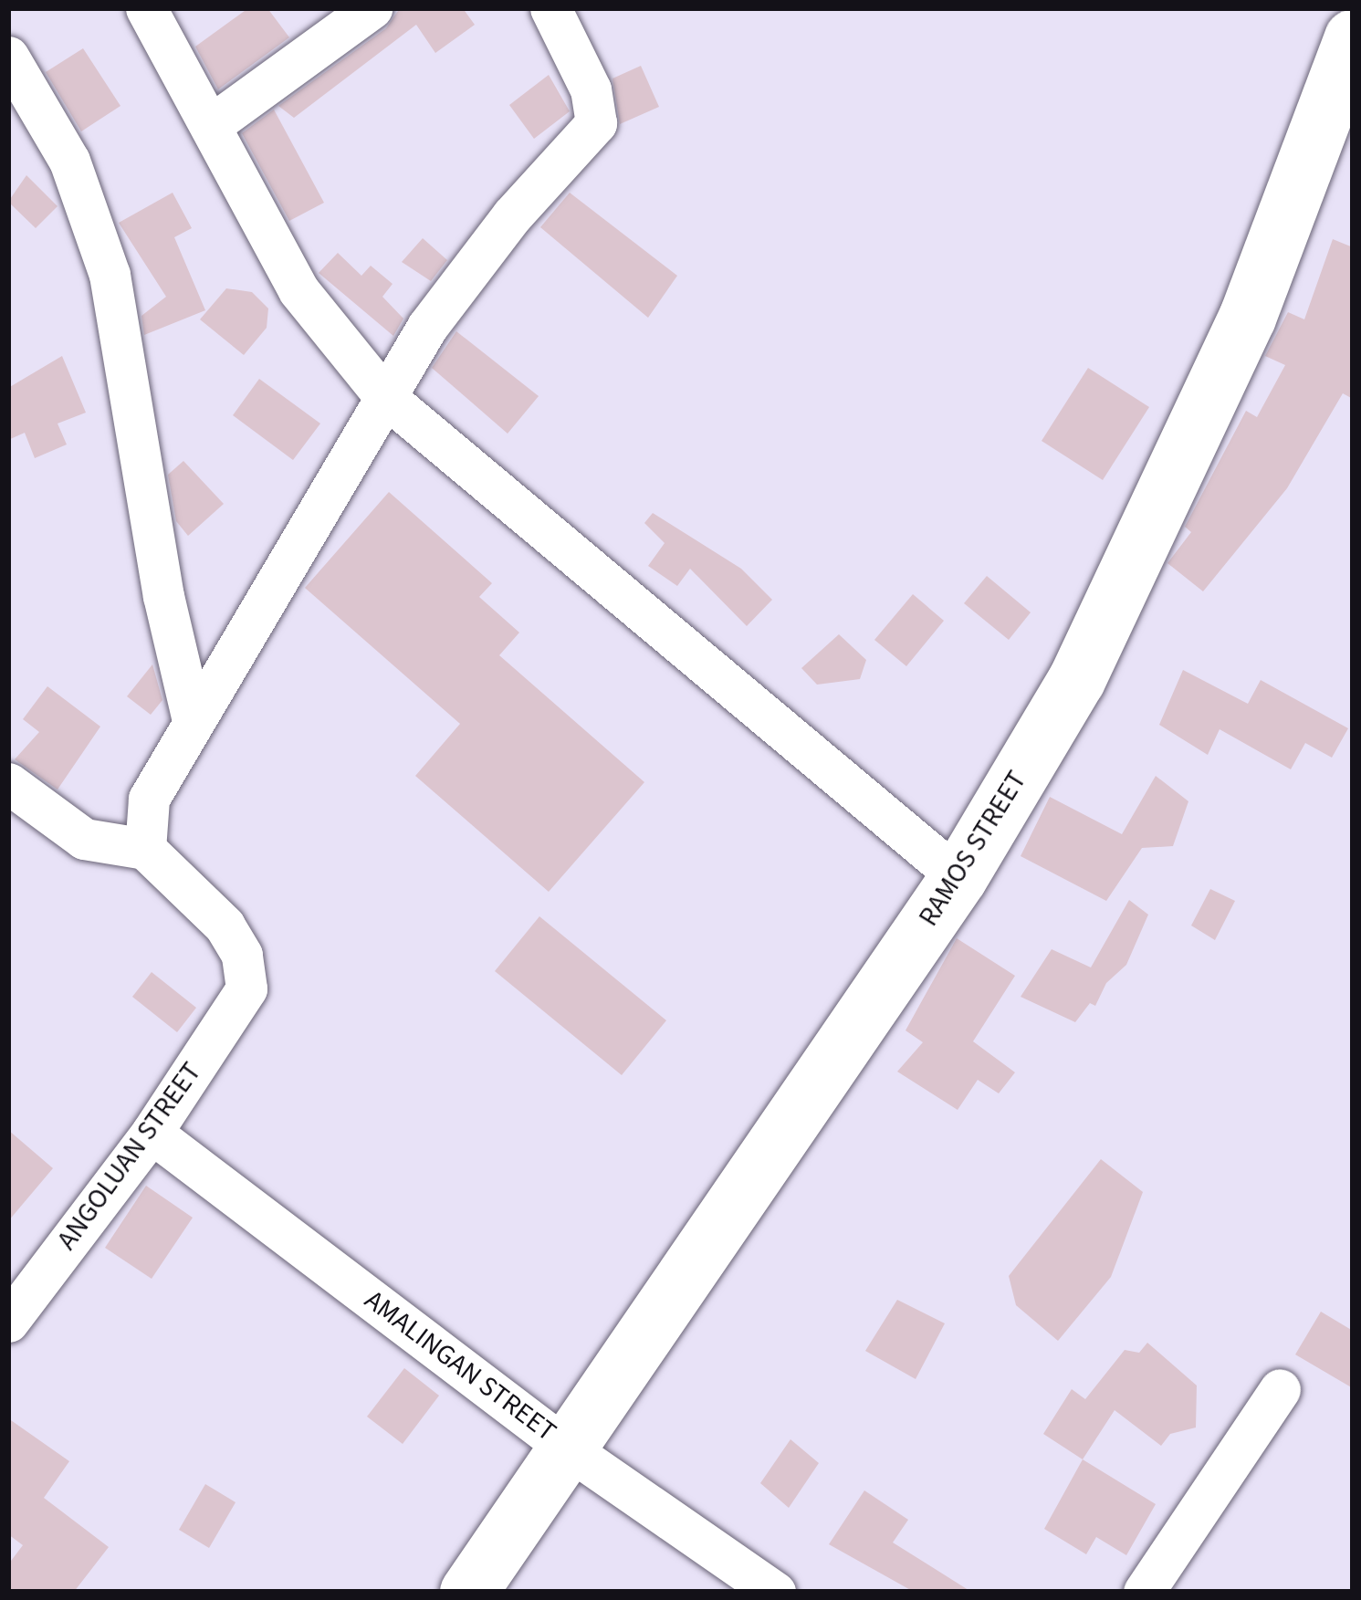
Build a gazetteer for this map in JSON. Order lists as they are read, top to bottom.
{
  "streets": {
    "main road": ["RAMOS STREET"],
    "street": ["ANGOLUAN STREET", "AMALINGAN STREET"]
  },
  "crossings": [
    ["RAMOS STREET", "AMALINGAN STREET"],
    ["ANGOLUAN STREET", "AMALINGAN STREET"]
  ]
}
